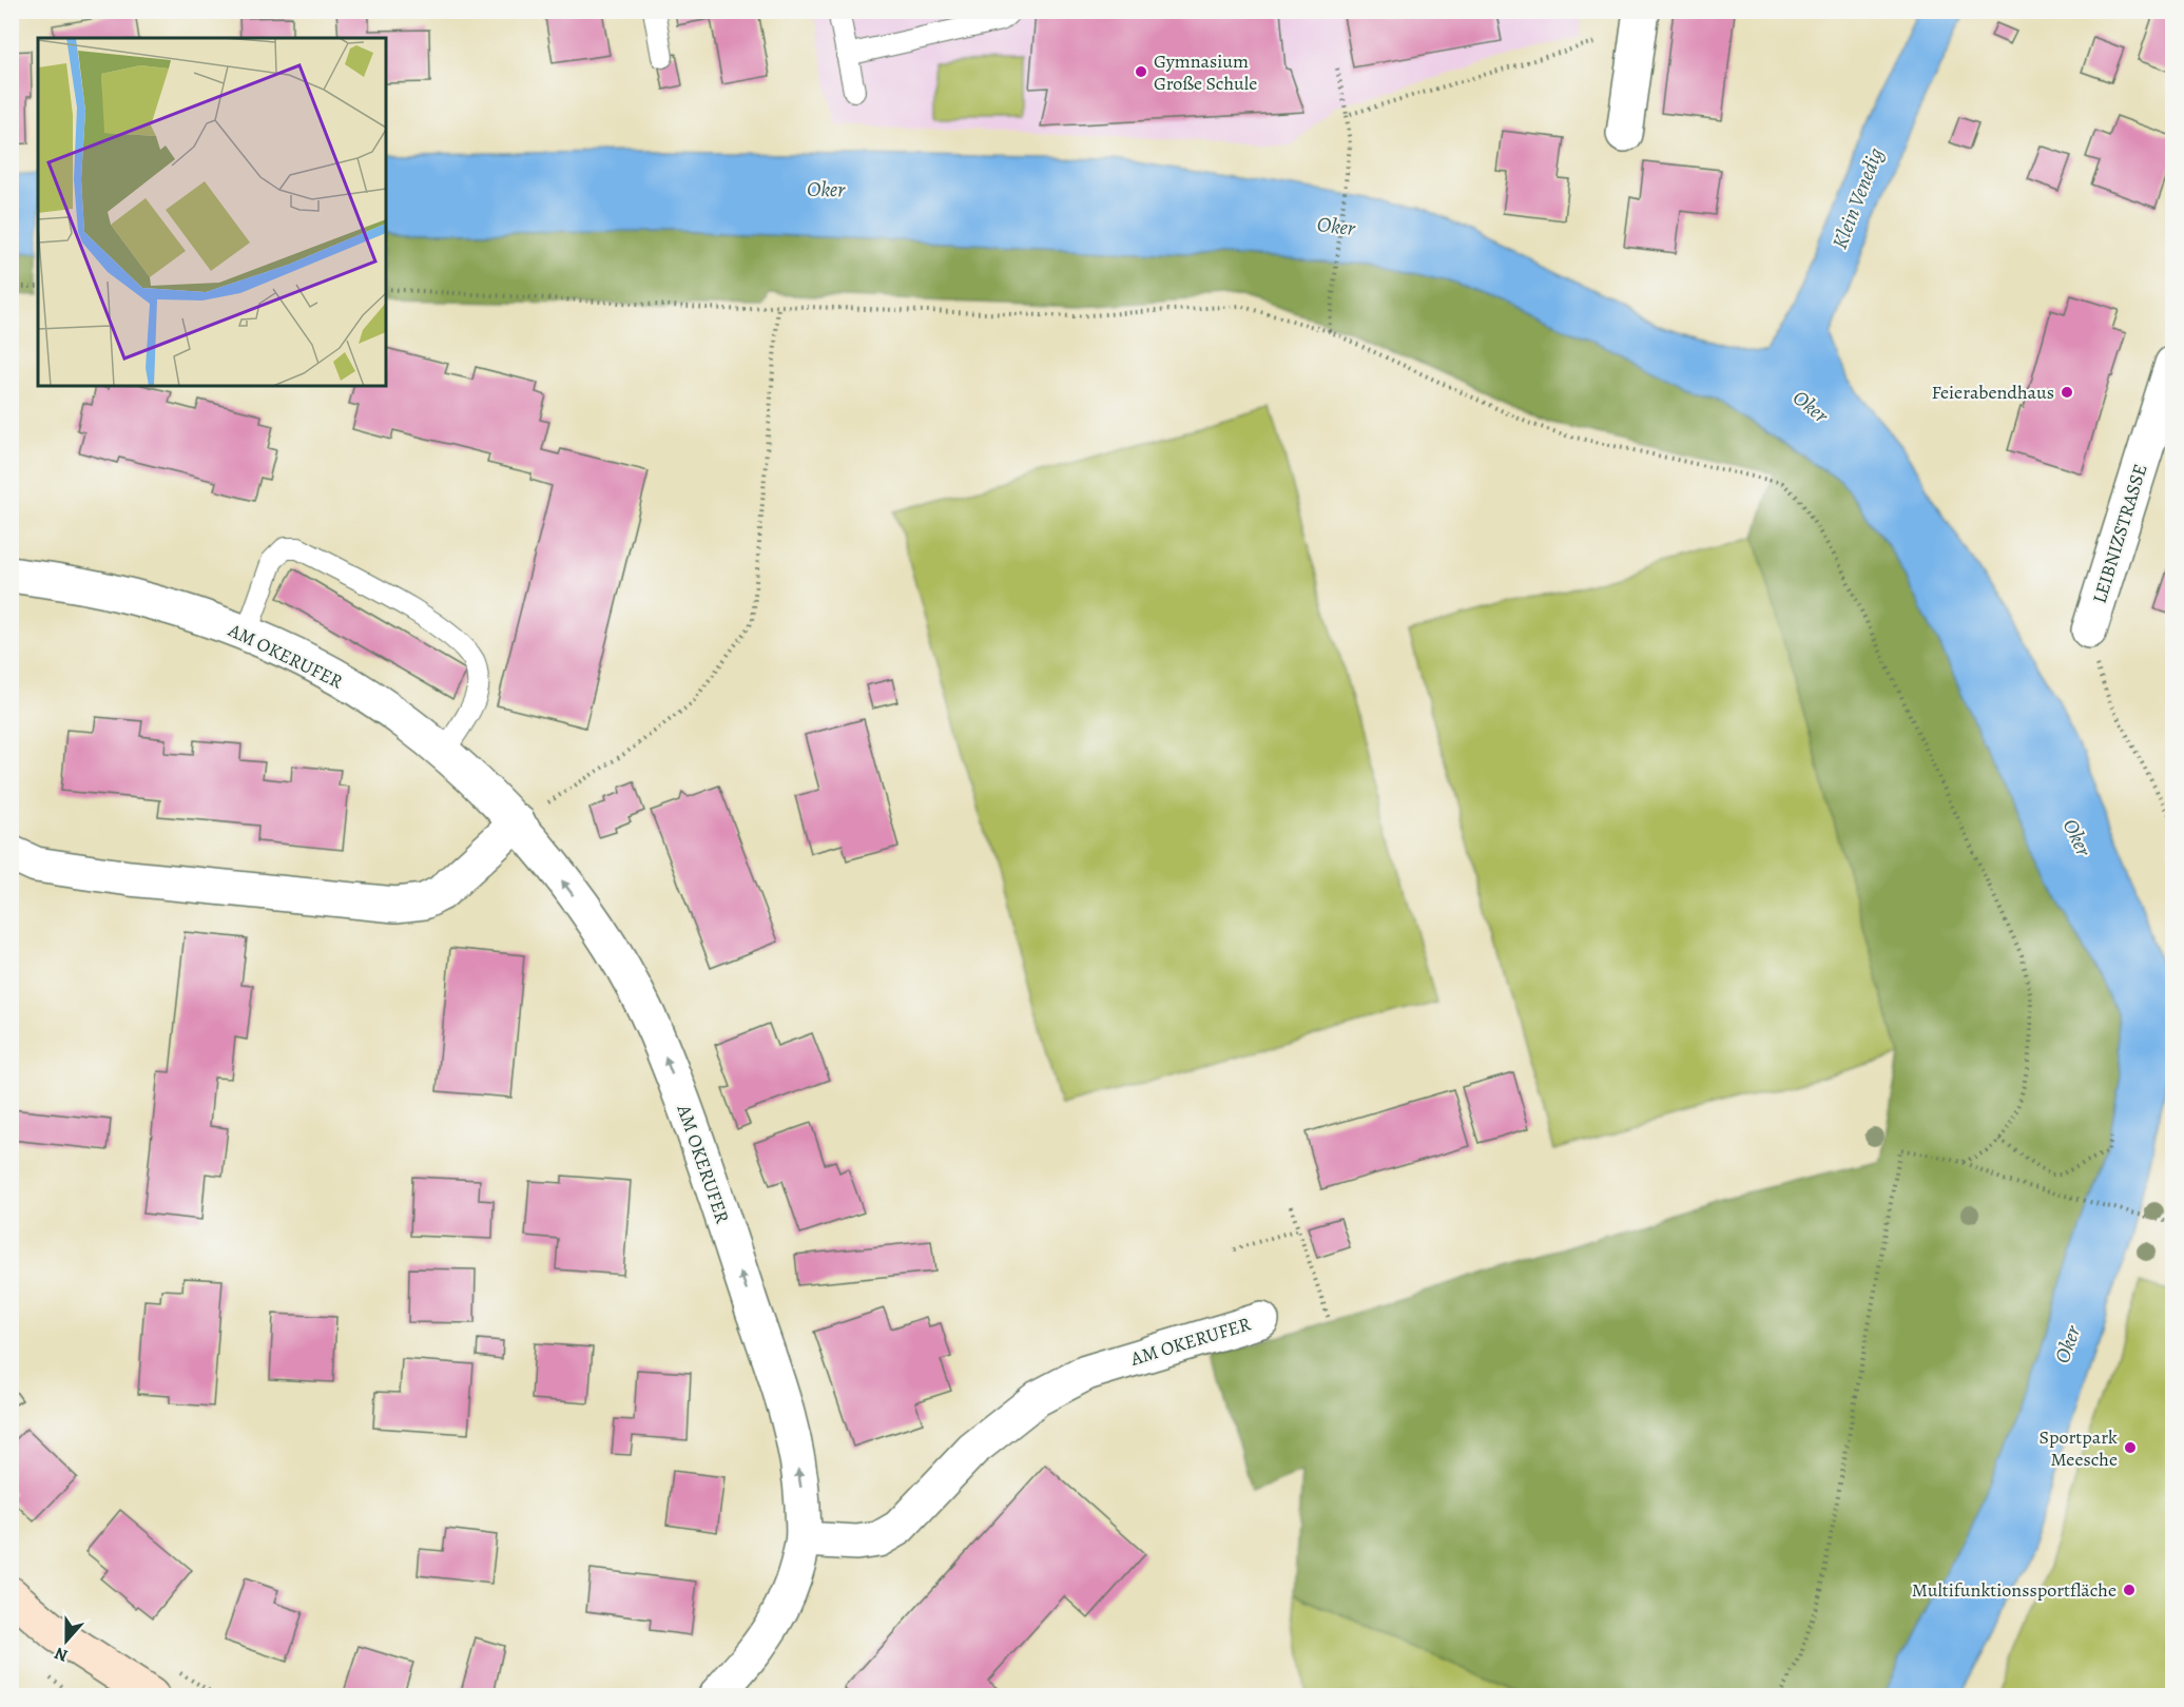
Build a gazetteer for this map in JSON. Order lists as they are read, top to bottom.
{
  "streets": {
    "street": ["LEIBNIZSTRASSE", "AM OKERUFER"]
  },
  "one_way": ["AM OKERUFER"],
  "water": ["Oker", "Klein Venedig"],
  "places": [
    "Gymnasium Große Schule",
    "Feierabendhaus",
    "Sportpark Meesche",
    "Multifunktionssportfläche"
  ],
  "north": "bottom"
}
